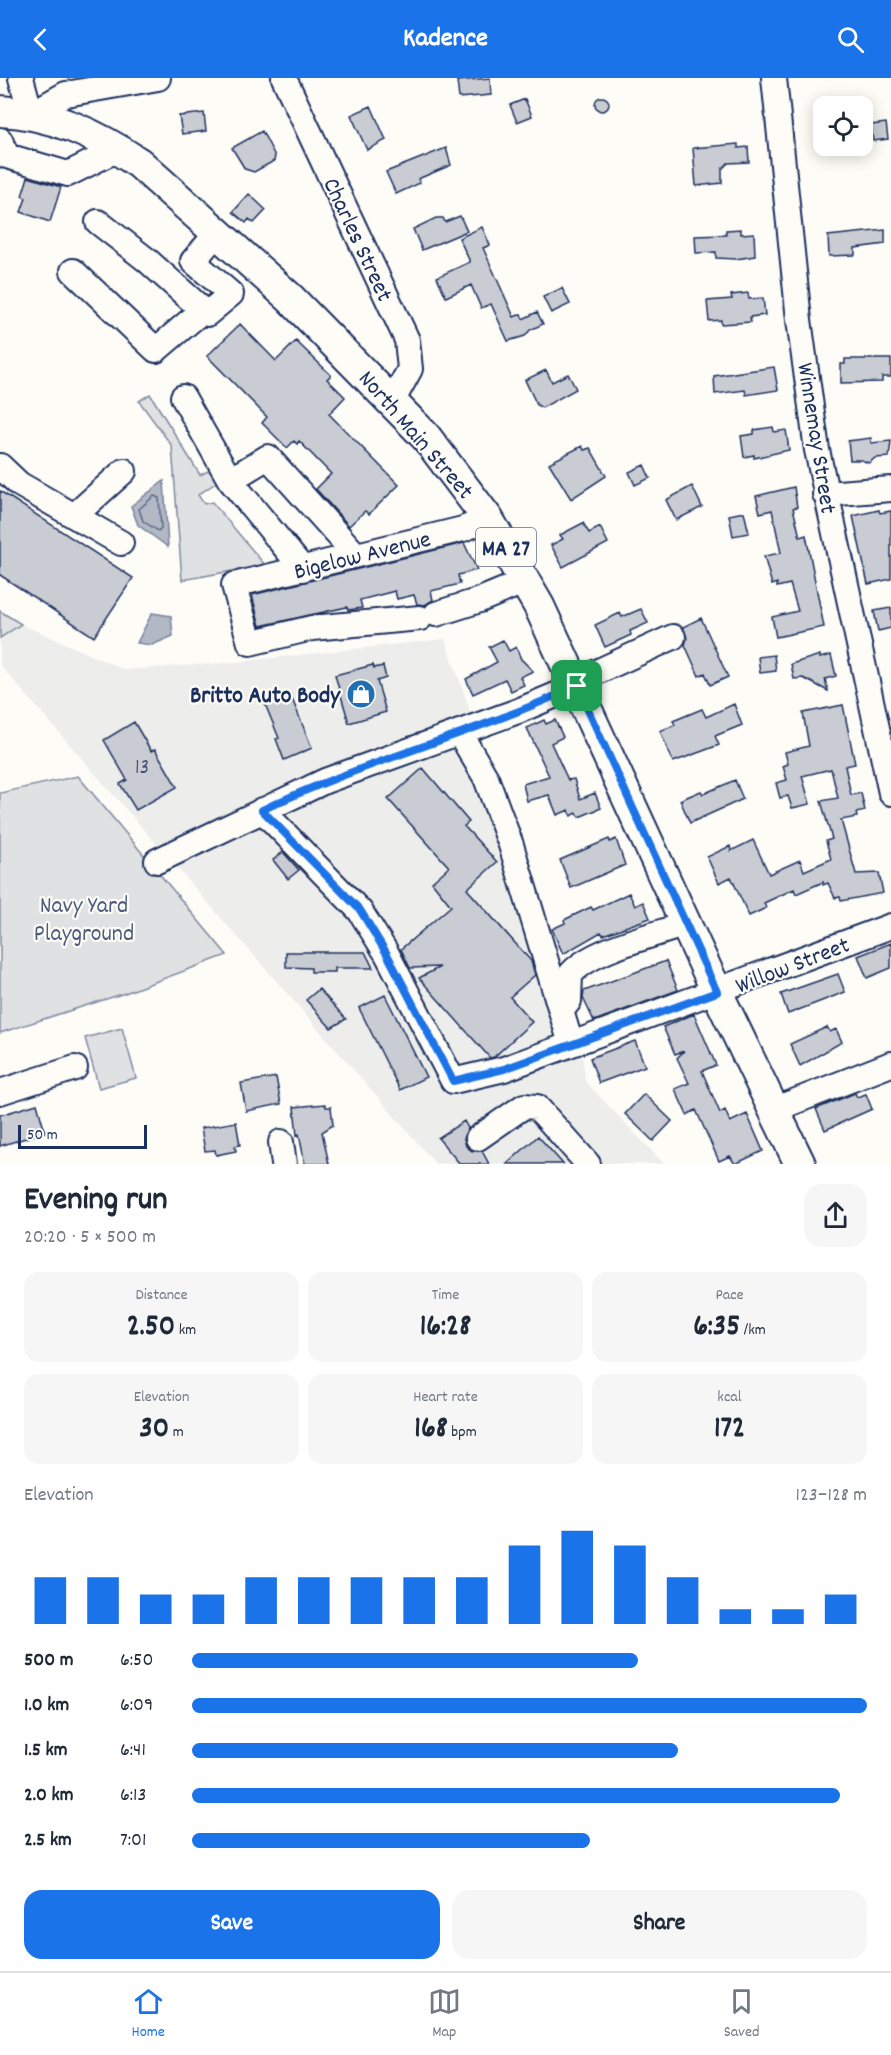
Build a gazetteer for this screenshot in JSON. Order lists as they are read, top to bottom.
{
  "streets": {
    "main road": ["North Main Street", "MA 27"],
    "street": [
      "Charles Street",
      "Winnemay Street",
      "Bigelow Avenue",
      "Willow Street"
    ]
  },
  "crossings": [
    ["Charles Street", "North Main Street"],
    ["North Main Street", "Bigelow Avenue"],
    ["North Main Street", "Willow Street"]
  ],
  "parks": ["Navy Yard Playground"],
  "places": {
    "shop": ["Britto Auto Body"]
  },
  "house_numbers": ["13"],
  "scale_bar": "50 m",
  "page": {
    "header": "Kadence",
    "scale": "50 m",
    "heading": ["Evening run", "20:20 · 5 × 500 m"],
    "stats": [
      ["Distance", "2.50 km"],
      ["Time", "16:28"],
      ["Pace", "6:35 /km"],
      ["Elevation", "30 m"],
      ["Heart rate", "168 bpm"],
      ["kcal", "172"]
    ],
    "chart": ["Elevation", "123–128 m"],
    "list": [
      {
        "name": "500 m",
        "note": "6:50"
      },
      {
        "name": "1.0 km",
        "note": "6:09"
      },
      {
        "name": "1.5 km",
        "note": "6:41"
      },
      {
        "name": "2.0 km",
        "note": "6:13"
      },
      {
        "name": "2.5 km",
        "note": "7:01"
      }
    ],
    "buttons": ["Save", "Share"],
    "tabs": ["Home", "Map", "Saved"]
  }
}
